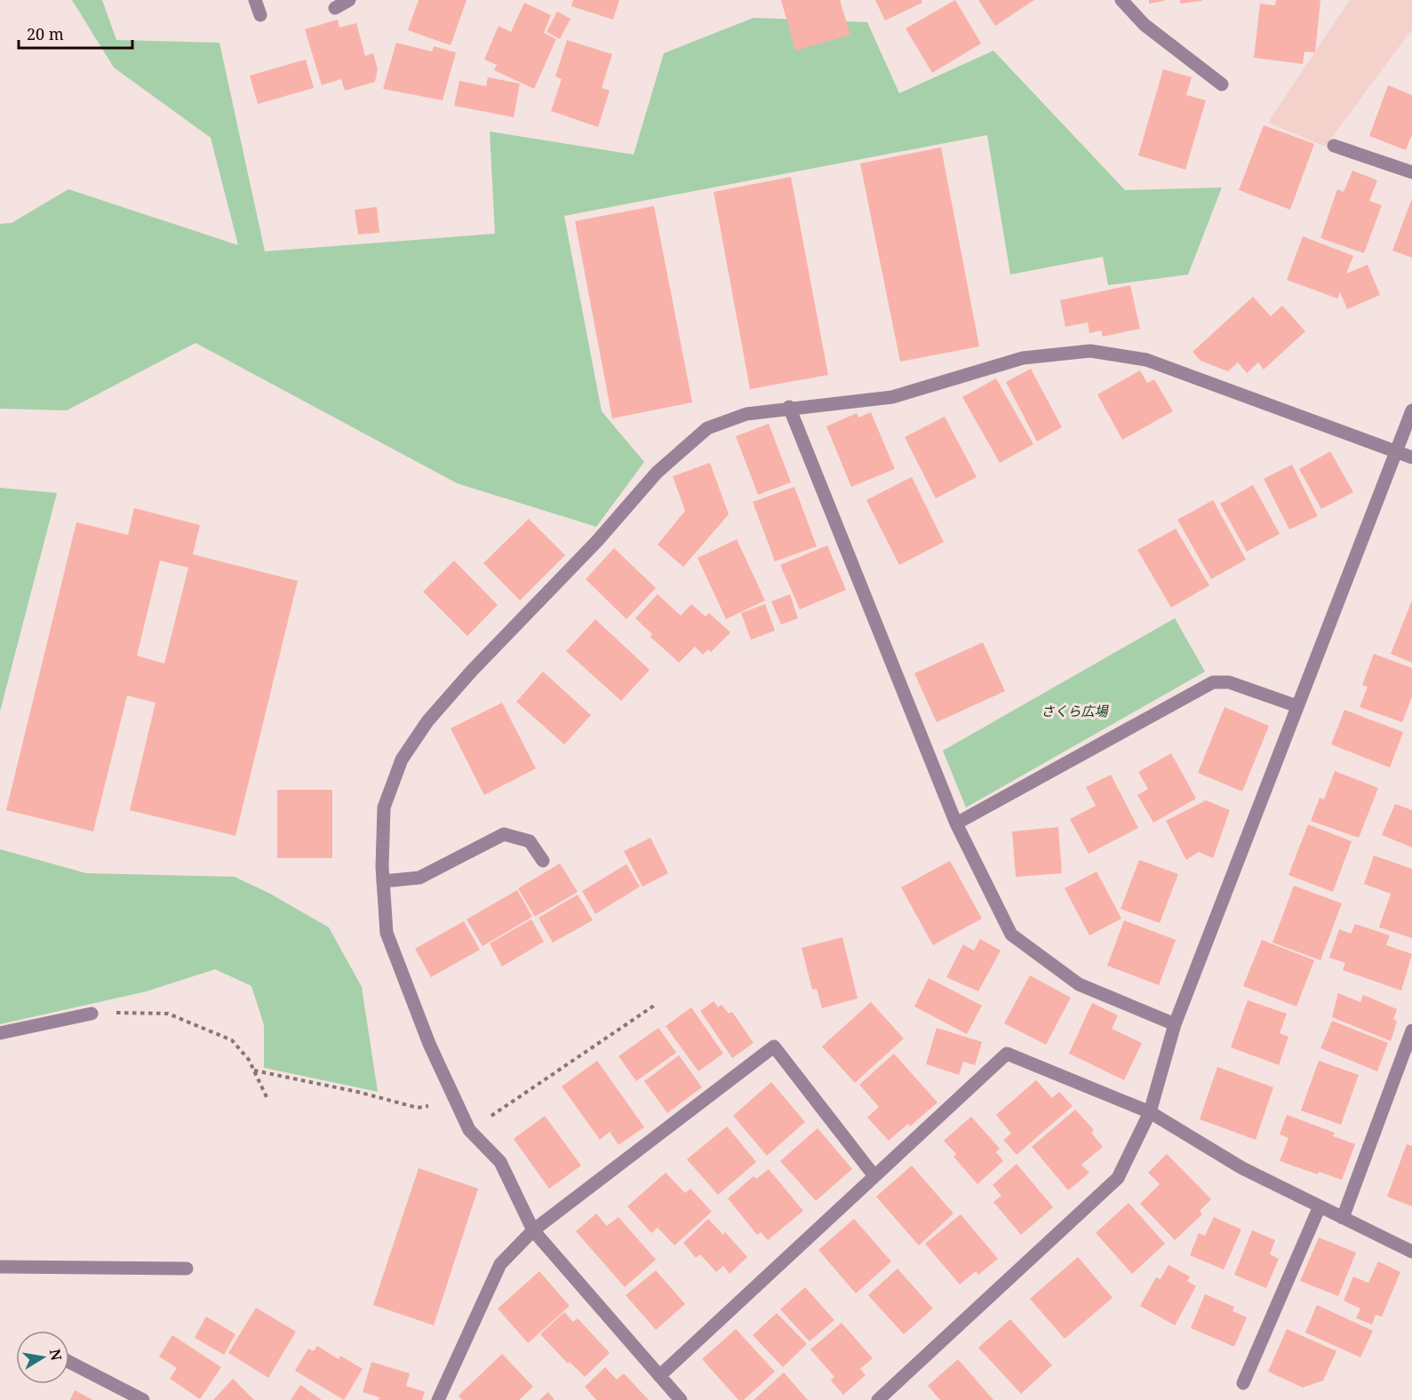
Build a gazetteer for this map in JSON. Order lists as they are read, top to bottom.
{
  "parks": ["さくら広場"],
  "scale_bar": "20 m",
  "north": "right"
}
